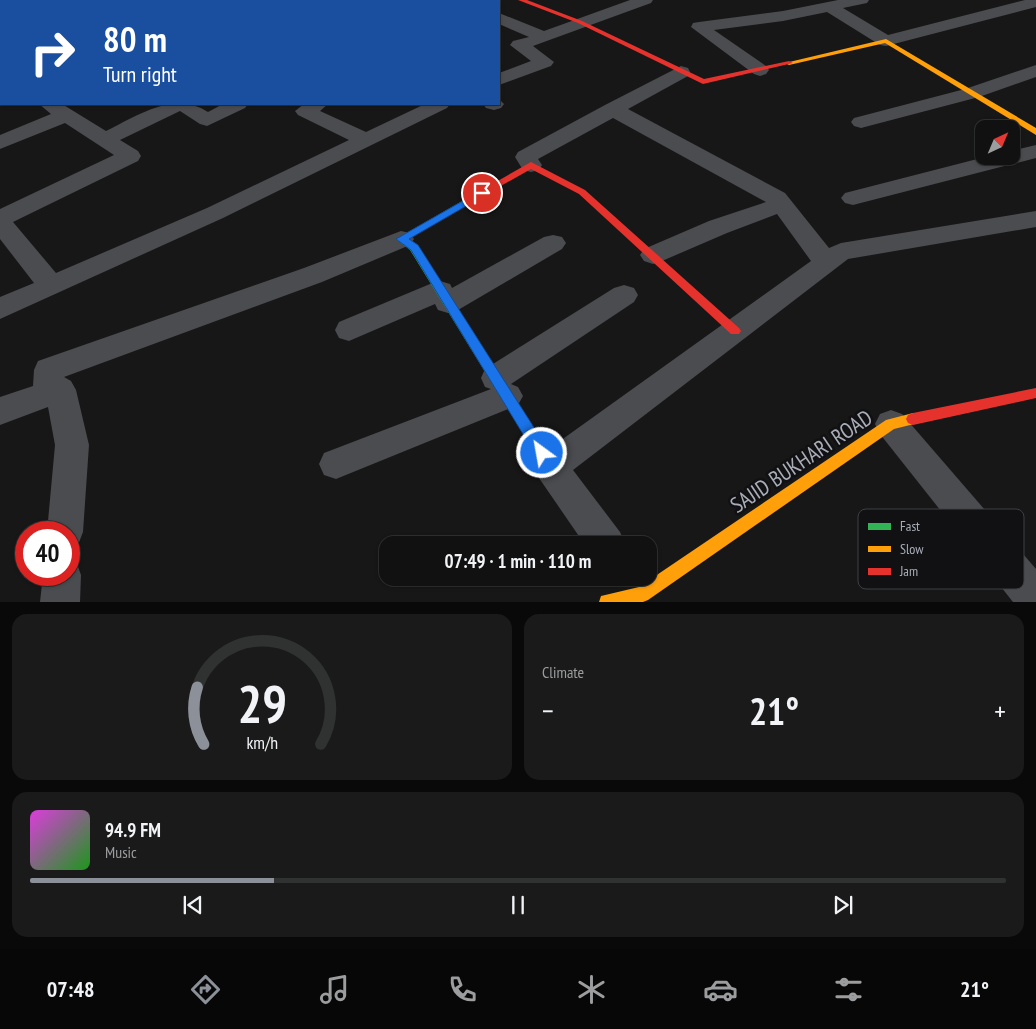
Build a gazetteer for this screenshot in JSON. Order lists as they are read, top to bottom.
{
  "streets": {
    "street": ["SAJID BUKHARI ROAD"]
  },
  "legend": ["Fast", "Slow", "Jam"],
  "north": "top right",
  "page": {
    "turn": ["80 m", "Turn right"],
    "limit": "40",
    "trip": "07:49 · 1 min · 110 m",
    "tile": "Climate",
    "heat": ["−", "21°", "+"],
    "song": ["94.9 FM", "Music"],
    "tabs": ["07:48", "21°"],
    "gauge": ["29", "km/h"]
  }
}
